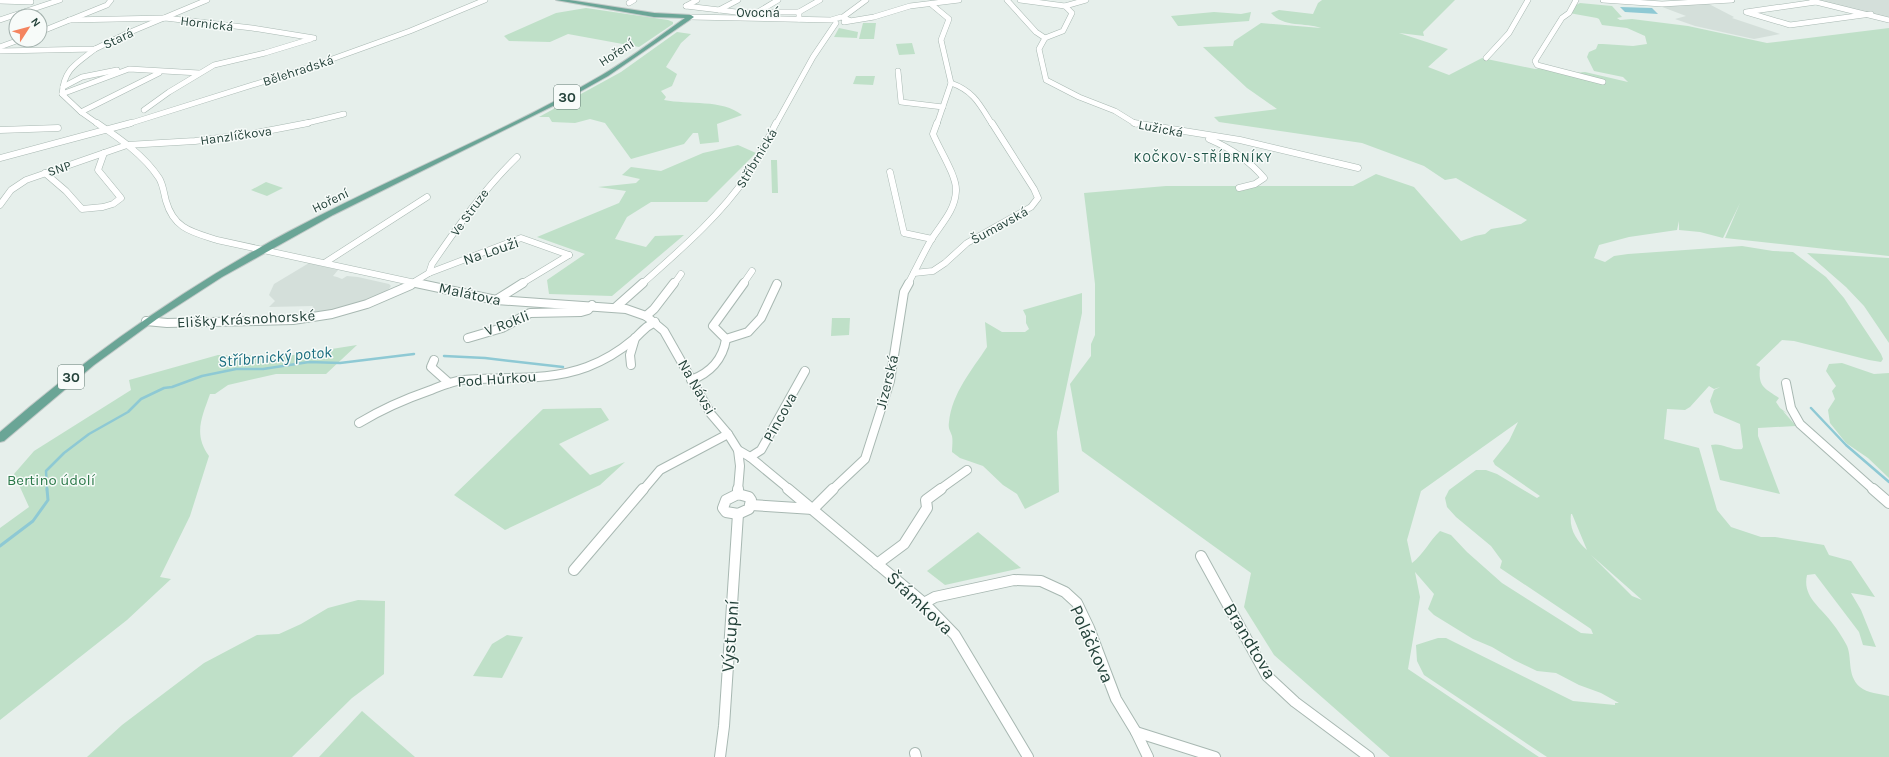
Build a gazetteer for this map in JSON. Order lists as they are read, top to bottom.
{
  "streets": {
    "main road": ["Hoření", "30"],
    "street": [
      "Ovocná",
      "Hornická",
      "Stará",
      "Bělehradská",
      "Lužická",
      "Hanzlíčkova",
      "Stříbrnická",
      "SNP",
      "Ve Struze",
      "Šumavská",
      "Na Louži",
      "Malátova",
      "Elišky Krásnohorské",
      "V Rokli",
      "Pod Hůrkou",
      "Jizerská",
      "Na Návsi",
      "Pincova",
      "Šrámkova",
      "Výstupní",
      "Brandtova",
      "Poláčkova"
    ]
  },
  "crossings": [
    ["Hornická", "Stará"],
    ["Hoření", "Malátova"],
    ["Hoření", "Elišky Krásnohorské"],
    ["Bělehradská", "Malátova"],
    ["Hanzlíčkova", "SNP"],
    ["Hanzlíčkova", "Malátova"],
    ["Stříbrnická", "Malátova"],
    ["Stříbrnická", "Na Návsi"],
    ["SNP", "Malátova"],
    ["Ve Struze", "Na Louži"],
    ["Šumavská", "Jizerská"],
    ["Na Louži", "Malátova"],
    ["Na Louži", "Elišky Krásnohorské"],
    ["Malátova", "Elišky Krásnohorské"],
    ["Malátova", "V Rokli"],
    ["Malátova", "Na Návsi"],
    ["Pod Hůrkou", "Na Návsi"],
    ["Jizerská", "Šrámkova"],
    ["Na Návsi", "Šrámkova"],
    ["Na Návsi", "Výstupní"],
    ["Pincova", "Šrámkova"],
    ["Šrámkova", "Poláčkova"]
  ],
  "districts": ["KOČKOV-STŘÍBRNÍKY"],
  "water": ["Stříbrnický potok"],
  "parks": ["Bertino údolí"],
  "north": "top right"
}
